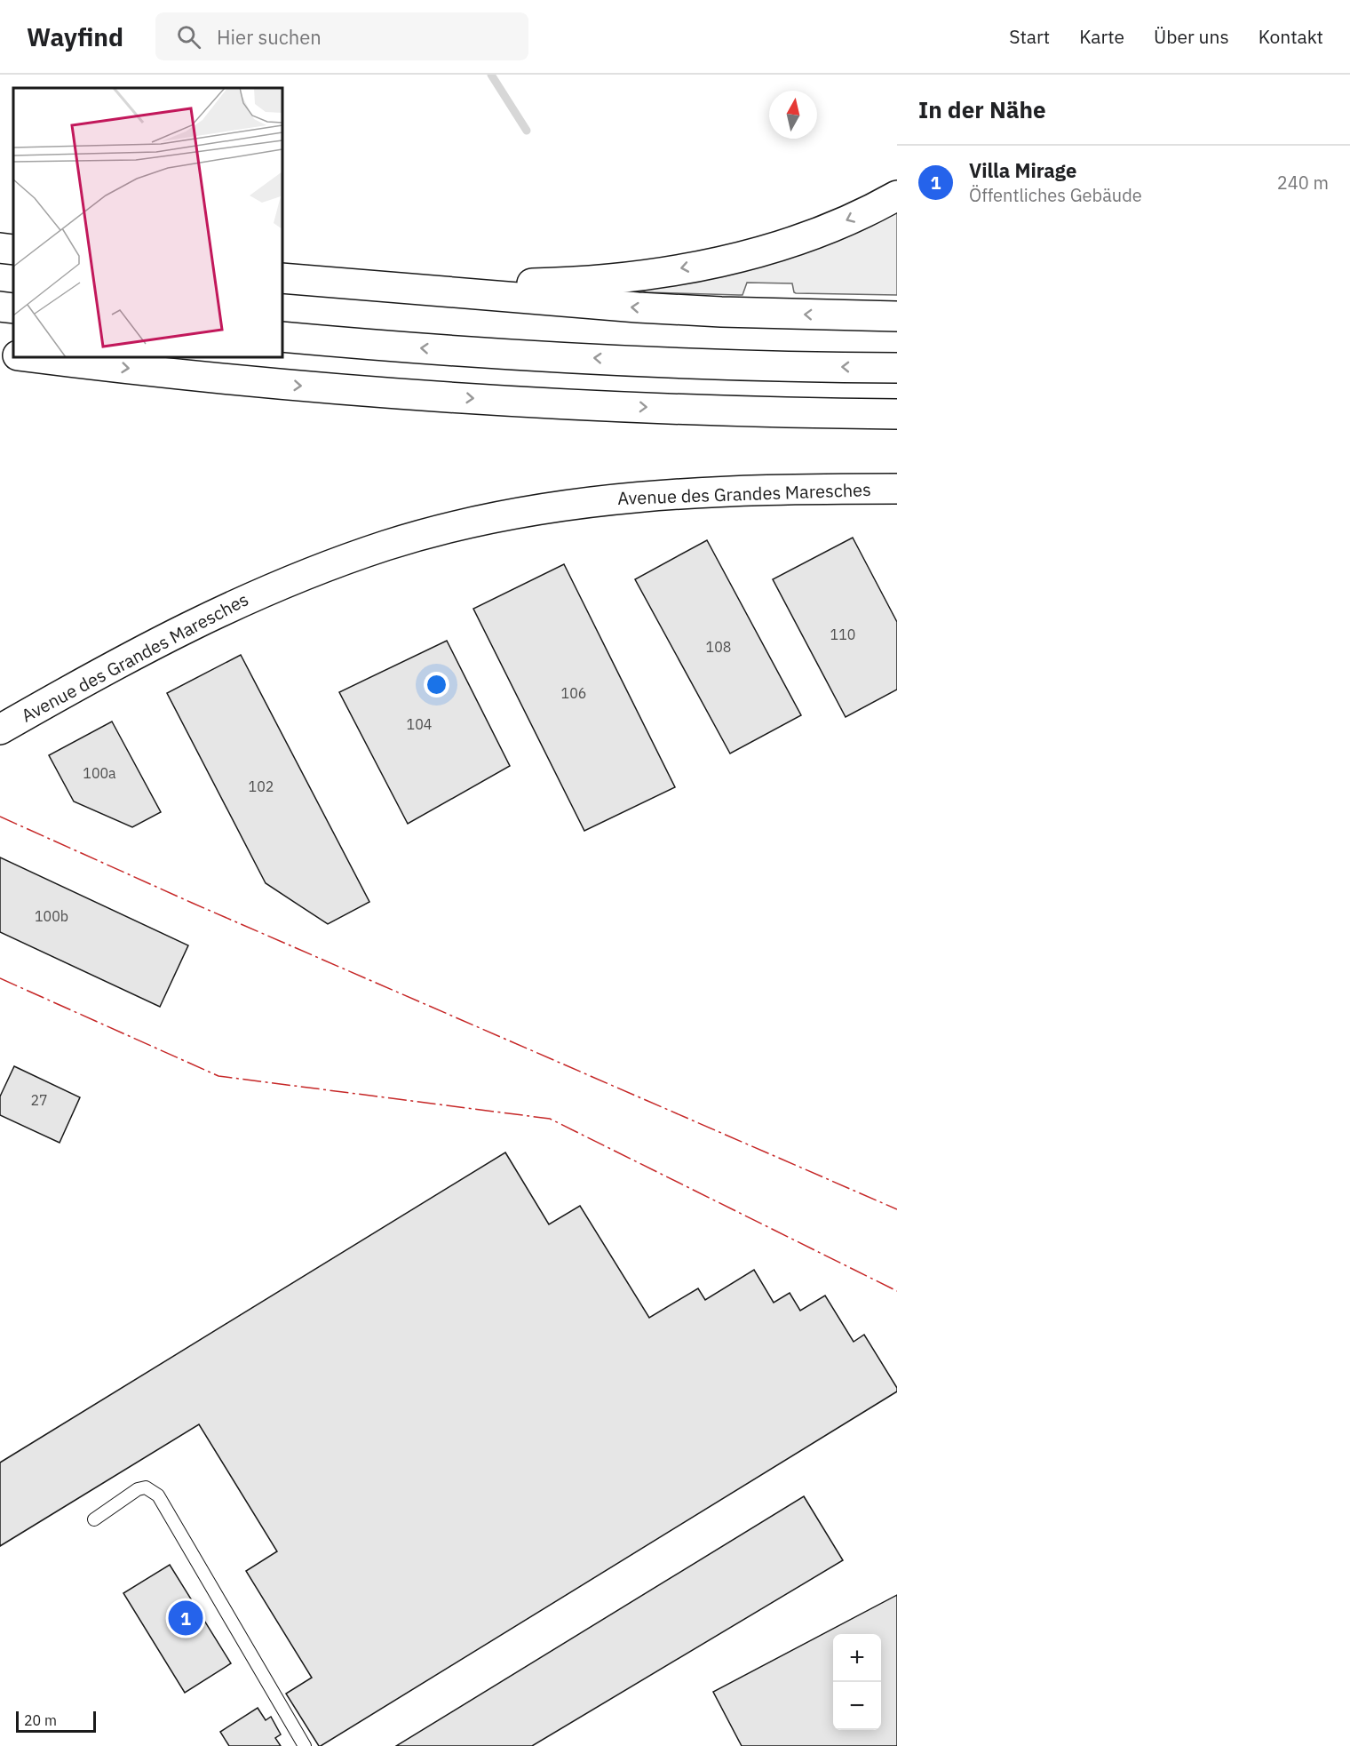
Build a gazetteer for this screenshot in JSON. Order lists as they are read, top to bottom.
{
  "streets": {
    "main road": ["Avenue des Grandes Maresches"]
  },
  "house_numbers": [
    "110",
    "108",
    "106",
    "104",
    "100a",
    "102",
    "100b",
    "27"
  ],
  "scale_bar": "20 m",
  "north": "top",
  "page": {
    "header": "Wayfind",
    "search": "Hier suchen",
    "nav": [
      "Start",
      "Karte",
      "Über uns",
      "Kontakt"
    ],
    "heading": "In der Nähe",
    "list": [
      {
        "mark": "1",
        "name": "Villa Mirage",
        "note": "Öffentliches Gebäude",
        "value": "240 m"
      }
    ],
    "pins": "1",
    "map_buttons": ["+", "−"],
    "scale": "20 m"
  }
}
